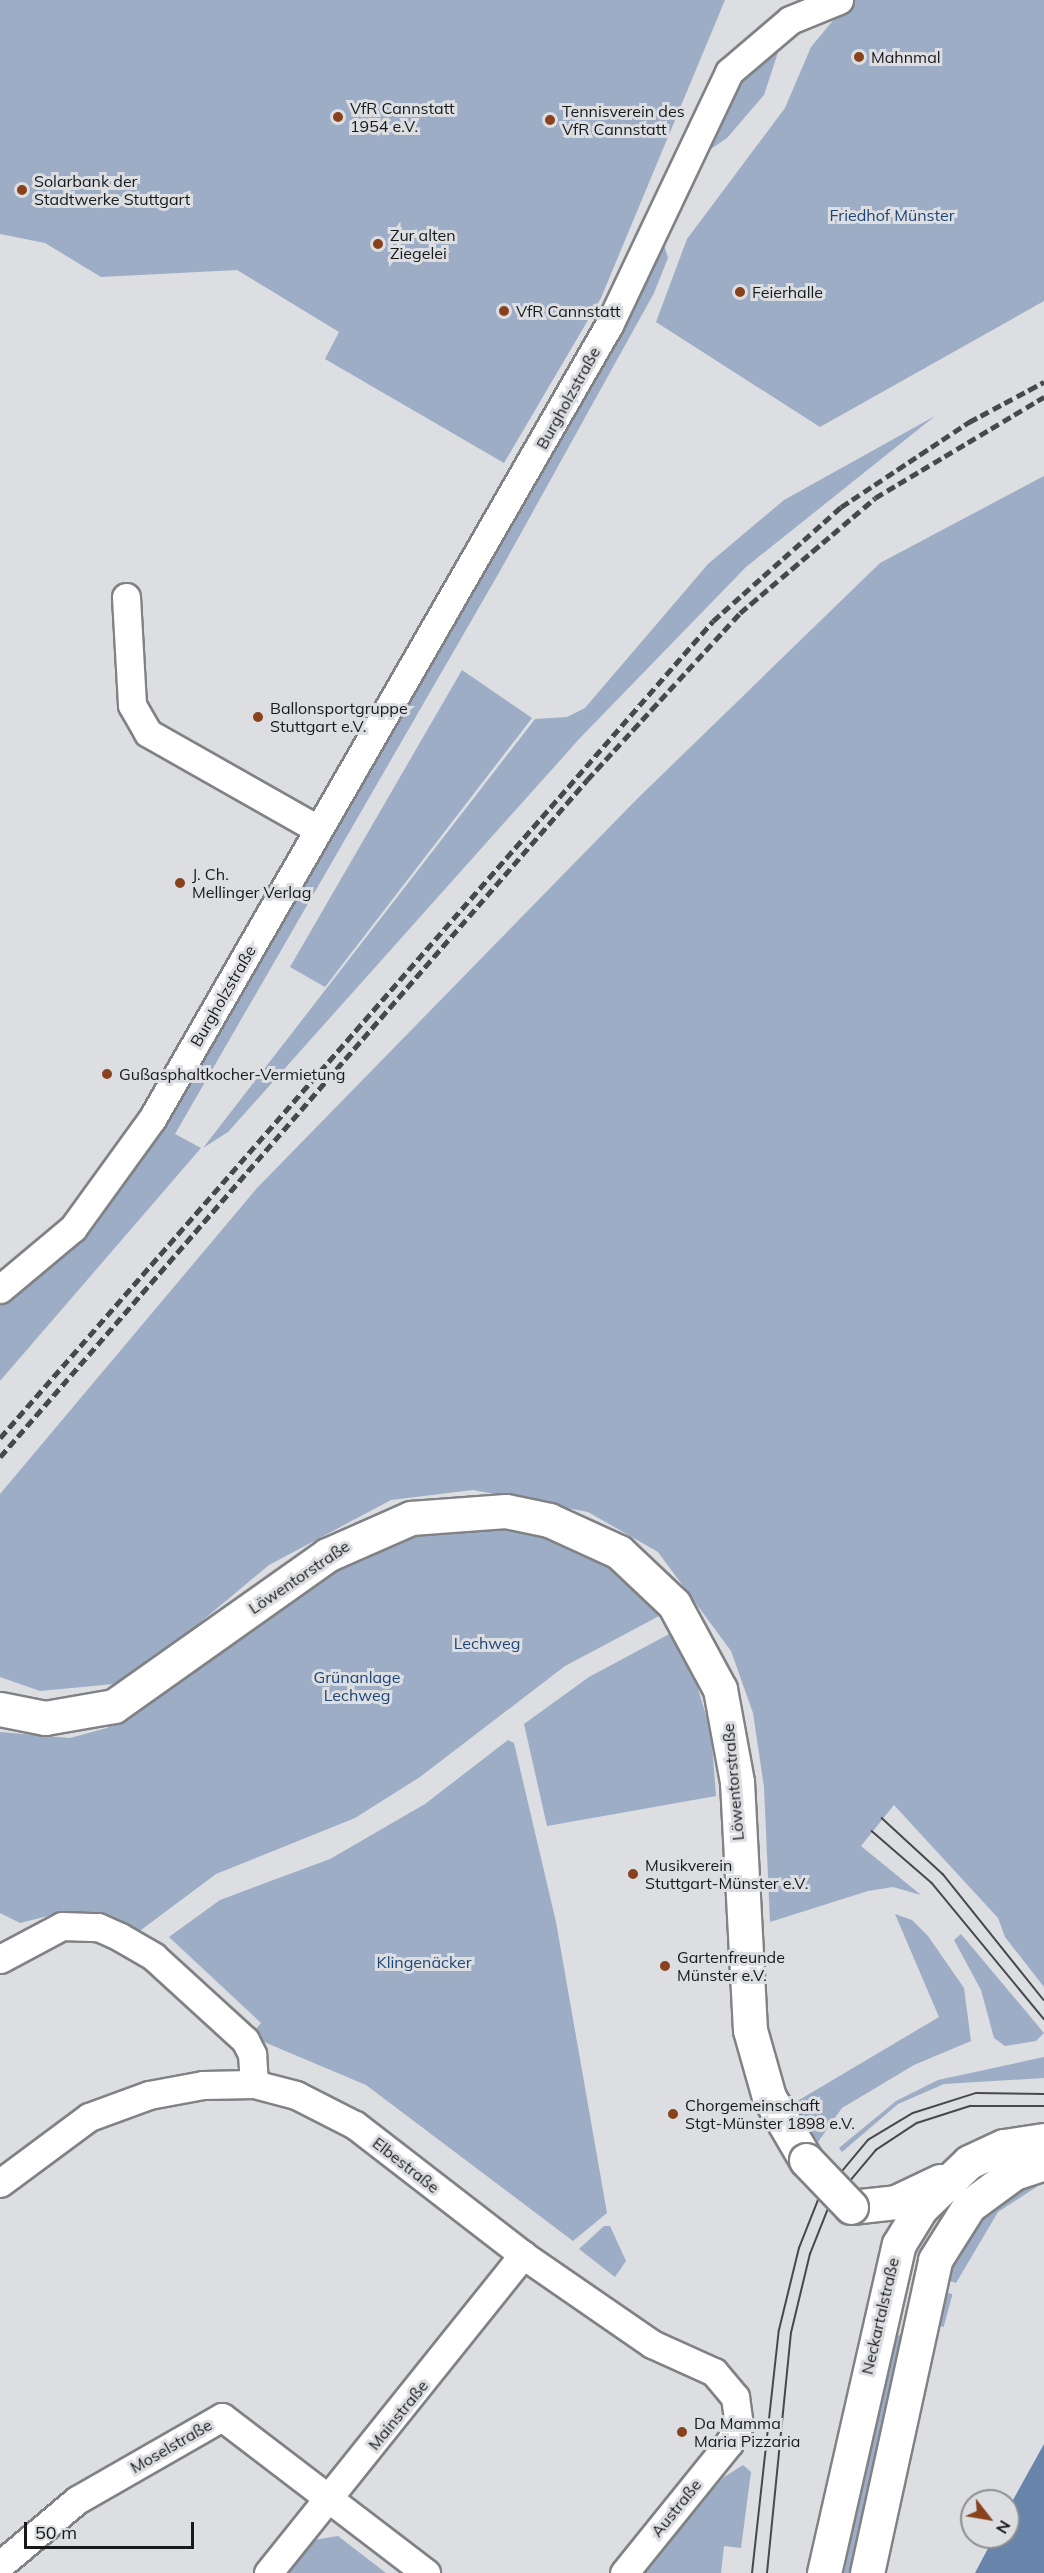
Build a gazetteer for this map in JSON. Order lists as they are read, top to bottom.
{
  "streets": {
    "main road": ["Löwentorstraße", "Neckartalstraße"],
    "street": [
      "Burgholzstraße",
      "Elbestraße",
      "Mainstraße",
      "Moselstraße",
      "Austraße"
    ]
  },
  "crossings": [
    ["Löwentorstraße", "Neckartalstraße"],
    ["Elbestraße", "Mainstraße"],
    ["Elbestraße", "Austraße"],
    ["Mainstraße", "Moselstraße"]
  ],
  "parks": [
    "Friedhof Münster",
    "Lechweg",
    "Grünanlage Lechweg",
    "Klingenäcker"
  ],
  "places": [
    "Mahnmal",
    "VfR Cannstatt 1954 e.V.",
    "Tennisverein des VfR Cannstatt",
    "Solarbank der Stadtwerke Stuttgart",
    "Zur alten Ziegelei",
    "Feierhalle",
    "VfR Cannstatt",
    "Ballonsportgruppe Stuttgart e.V.",
    "J. Ch. Mellinger Verlag",
    "Gußasphaltkocher-Vermietung",
    "Musikverein Stuttgart-Münster e.V.",
    "Gartenfreunde Münster e.V.",
    "Chorgemeinschaft Stgt-Münster 1898 e.V.",
    "Da Mamma Maria Pizzaria"
  ],
  "scale_bar": "50 m",
  "north": "bottom right"
}
